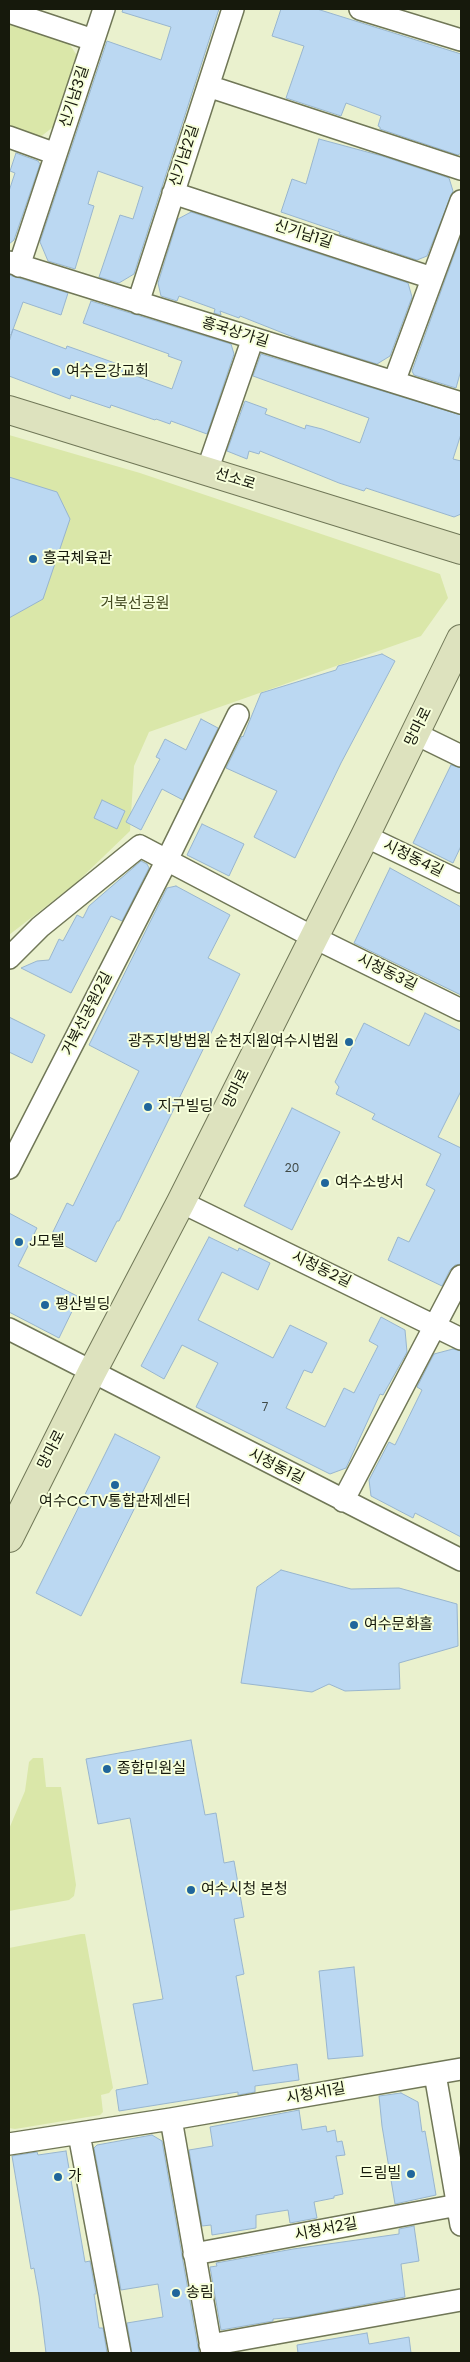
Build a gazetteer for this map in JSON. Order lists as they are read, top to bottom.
{
  "streets": {
    "street": [
      "신기남3길",
      "신기남2길",
      "신기남1길",
      "흥국상가길",
      "선소로",
      "망마로",
      "시청동4길",
      "시청동3길",
      "거북선공원2길",
      "시청동2길",
      "시청동1길",
      "시청서1길",
      "시청서2길"
    ]
  },
  "crossings": [
    ["신기남3길", "흥국상가길"],
    ["신기남2길", "신기남1길"],
    ["신기남2길", "흥국상가길"],
    ["망마로", "시청동4길"],
    ["망마로", "시청동3길"],
    ["망마로", "시청동2길"],
    ["망마로", "시청동1길"],
    ["시청서1길", "시청서2길"]
  ],
  "parks": ["거북선공원"],
  "places": [
    "여수은강교회",
    "흥국체육관",
    "광주지방법원 순천지원여수시법원",
    "지구빌딩",
    "여수소방서",
    "J모텔",
    "평산빌딩",
    "여수CCTV통합관제센터",
    "여수문화홀",
    "종합민원실",
    "여수시청 본청",
    "드림빌",
    "가",
    "송림"
  ],
  "house_numbers": ["20", "7"]
}
